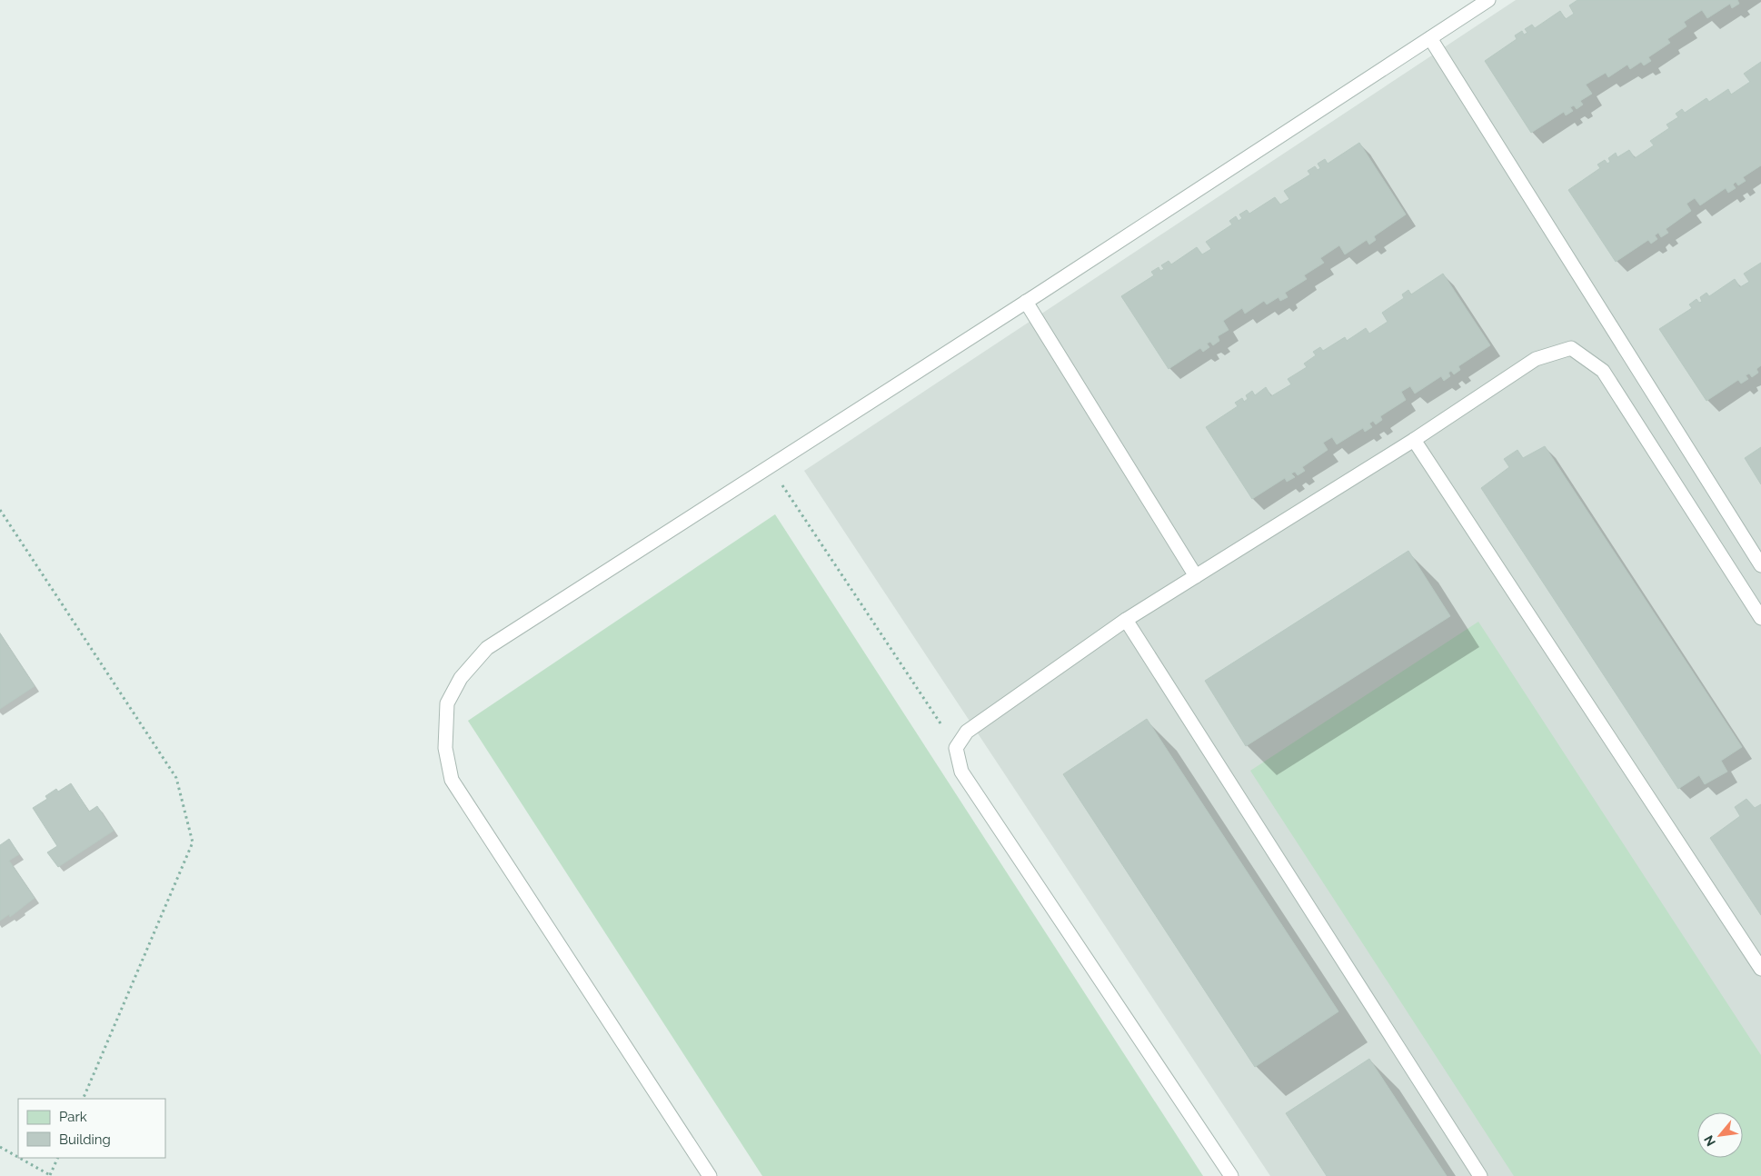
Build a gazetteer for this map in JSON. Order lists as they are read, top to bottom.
{
  "legend": ["Park", "Building"],
  "north": "bottom left"
}
